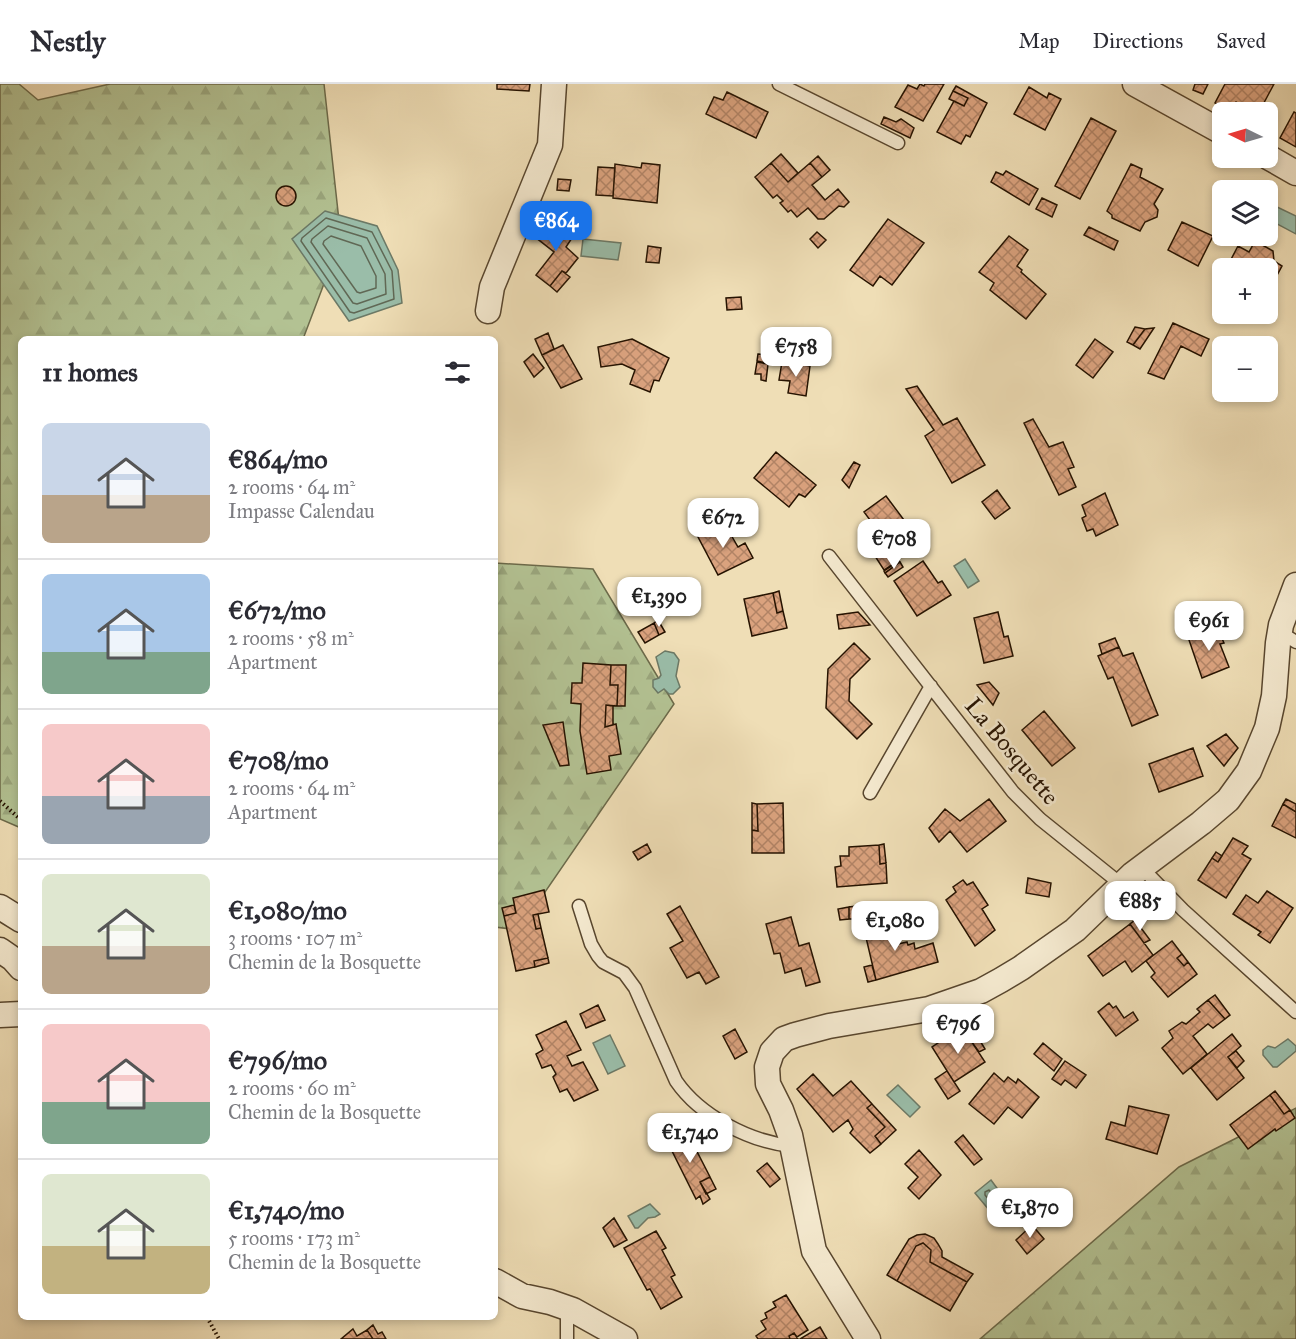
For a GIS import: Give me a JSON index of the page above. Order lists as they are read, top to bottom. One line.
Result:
{"streets":{"lane":["La Bosquette"]},"north":"left","page":{"header":"Nestly","nav":["Map","Directions","Saved"],"map_buttons":["+","−"],"price":["€864","€758","€672","€708","€1,390","€961","€885","€1,080","€796","€1,740","€1,870"],"heading":"11 homes","list":[{"name":"€864/mo","note":"2 rooms · 64 m² · Impasse Calendau"},{"name":"€672/mo","note":"2 rooms · 58 m² · Apartment"},{"name":"€708/mo","note":"2 rooms · 64 m² · Apartment"},{"name":"€1,080/mo","note":"3 rooms · 107 m² · Chemin de la Bosquette"},{"name":"€796/mo","note":"2 rooms · 60 m² · Chemin de la Bosquette"},{"name":"€1,740/mo","note":"5 rooms · 173 m² · Chemin de la Bosquette"}]}}
